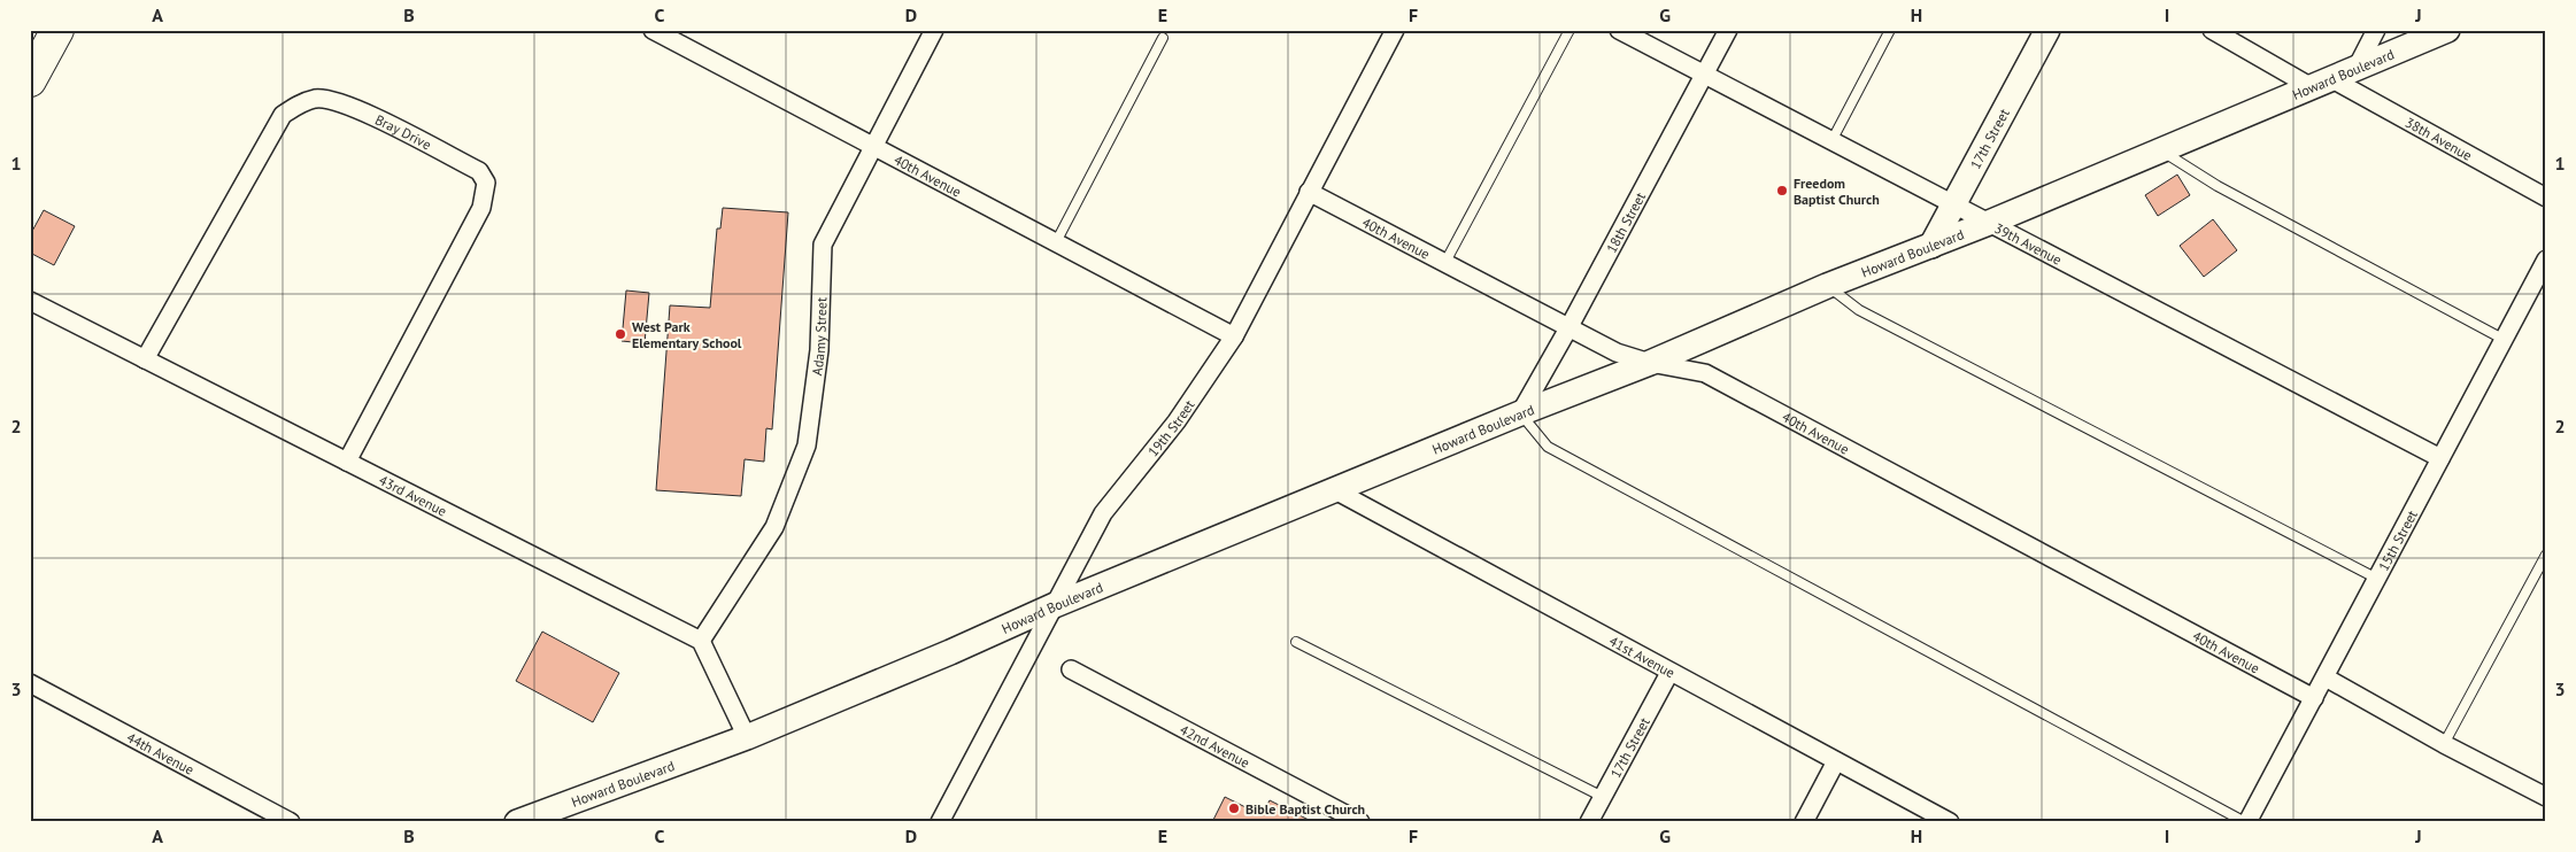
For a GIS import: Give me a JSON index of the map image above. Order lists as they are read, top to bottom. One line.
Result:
{"streets":{"main road":["Howard Boulevard","17th Street"],"street":["Bray Drive","38th Avenue","40th Avenue","18th Street","39th Avenue","Adamy Street","19th Street","43rd Avenue","15th Street","41st Avenue","42nd Avenue","44th Avenue"]},"crossings":[["Howard Boulevard","17th Street"],["Howard Boulevard","38th Avenue"],["Howard Boulevard","40th Avenue"],["Howard Boulevard","18th Street"],["Howard Boulevard","39th Avenue"],["Howard Boulevard","19th Street"],["Howard Boulevard","41st Avenue"],["Bray Drive","43rd Avenue"],["17th Street","39th Avenue"],["17th Street","41st Avenue"],["40th Avenue","18th Street"],["40th Avenue","Adamy Street"],["40th Avenue","19th Street"],["40th Avenue","15th Street"],["18th Street","39th Avenue"],["39th Avenue","15th Street"],["Adamy Street","43rd Avenue"]],"places":["Freedom Baptist Church","West Park Elementary School","Bible Baptist Church"],"grid":{"columns":["A","B","C","D","E","F","G","H","I","J"],"rows":["1","2","3"]}}
